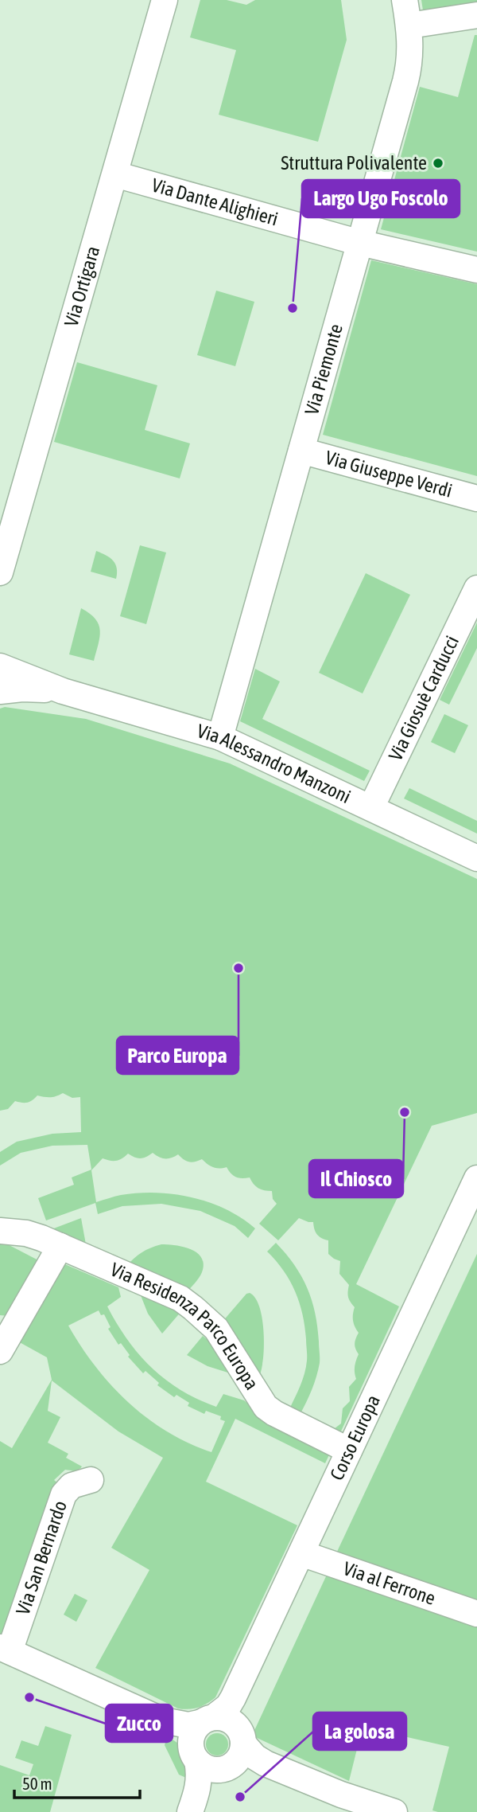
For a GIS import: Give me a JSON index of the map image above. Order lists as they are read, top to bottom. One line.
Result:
{"streets":{"street":["Via Dante Alighieri","Via Ortigara","Via Piemonte","Via Giuseppe Verdi","Via Giosuè Carducci","Via Alessandro Manzoni","Via Residenza Parco Europa","Corso Europa","Via San Bernardo","Via al Ferrone"]},"crossings":[["Via Dante Alighieri","Via Ortigara"],["Via Dante Alighieri","Via Piemonte"],["Via Piemonte","Via Giuseppe Verdi"],["Via Piemonte","Via Alessandro Manzoni"],["Via Giosuè Carducci","Via Alessandro Manzoni"],["Via Residenza Parco Europa","Corso Europa"],["Corso Europa","Via San Bernardo"],["Corso Europa","Via al Ferrone"]],"places":["Struttura Polivalente","Largo Ugo Foscolo","Parco Europa","Il Chiosco","Zucco","La golosa"],"scale_bar":"50 m"}
